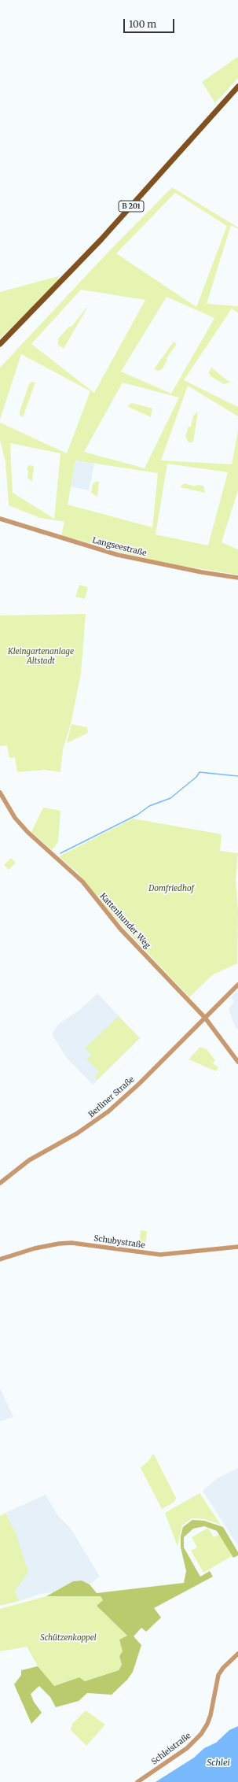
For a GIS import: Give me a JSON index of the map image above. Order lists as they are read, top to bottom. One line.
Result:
{"streets":{"main road":["B 201"],"street":["Langseestraße","Kattenhunder Weg","Berliner Straße","Schubystraße","Schleistraße"]},"crossings":[["Kattenhunder Weg","Berliner Straße"]],"water":["Schlei"],"parks":["Kleingartenanlage Altstadt","Domfriedhof","Schützenkoppel"],"scale_bar":"100 m"}
